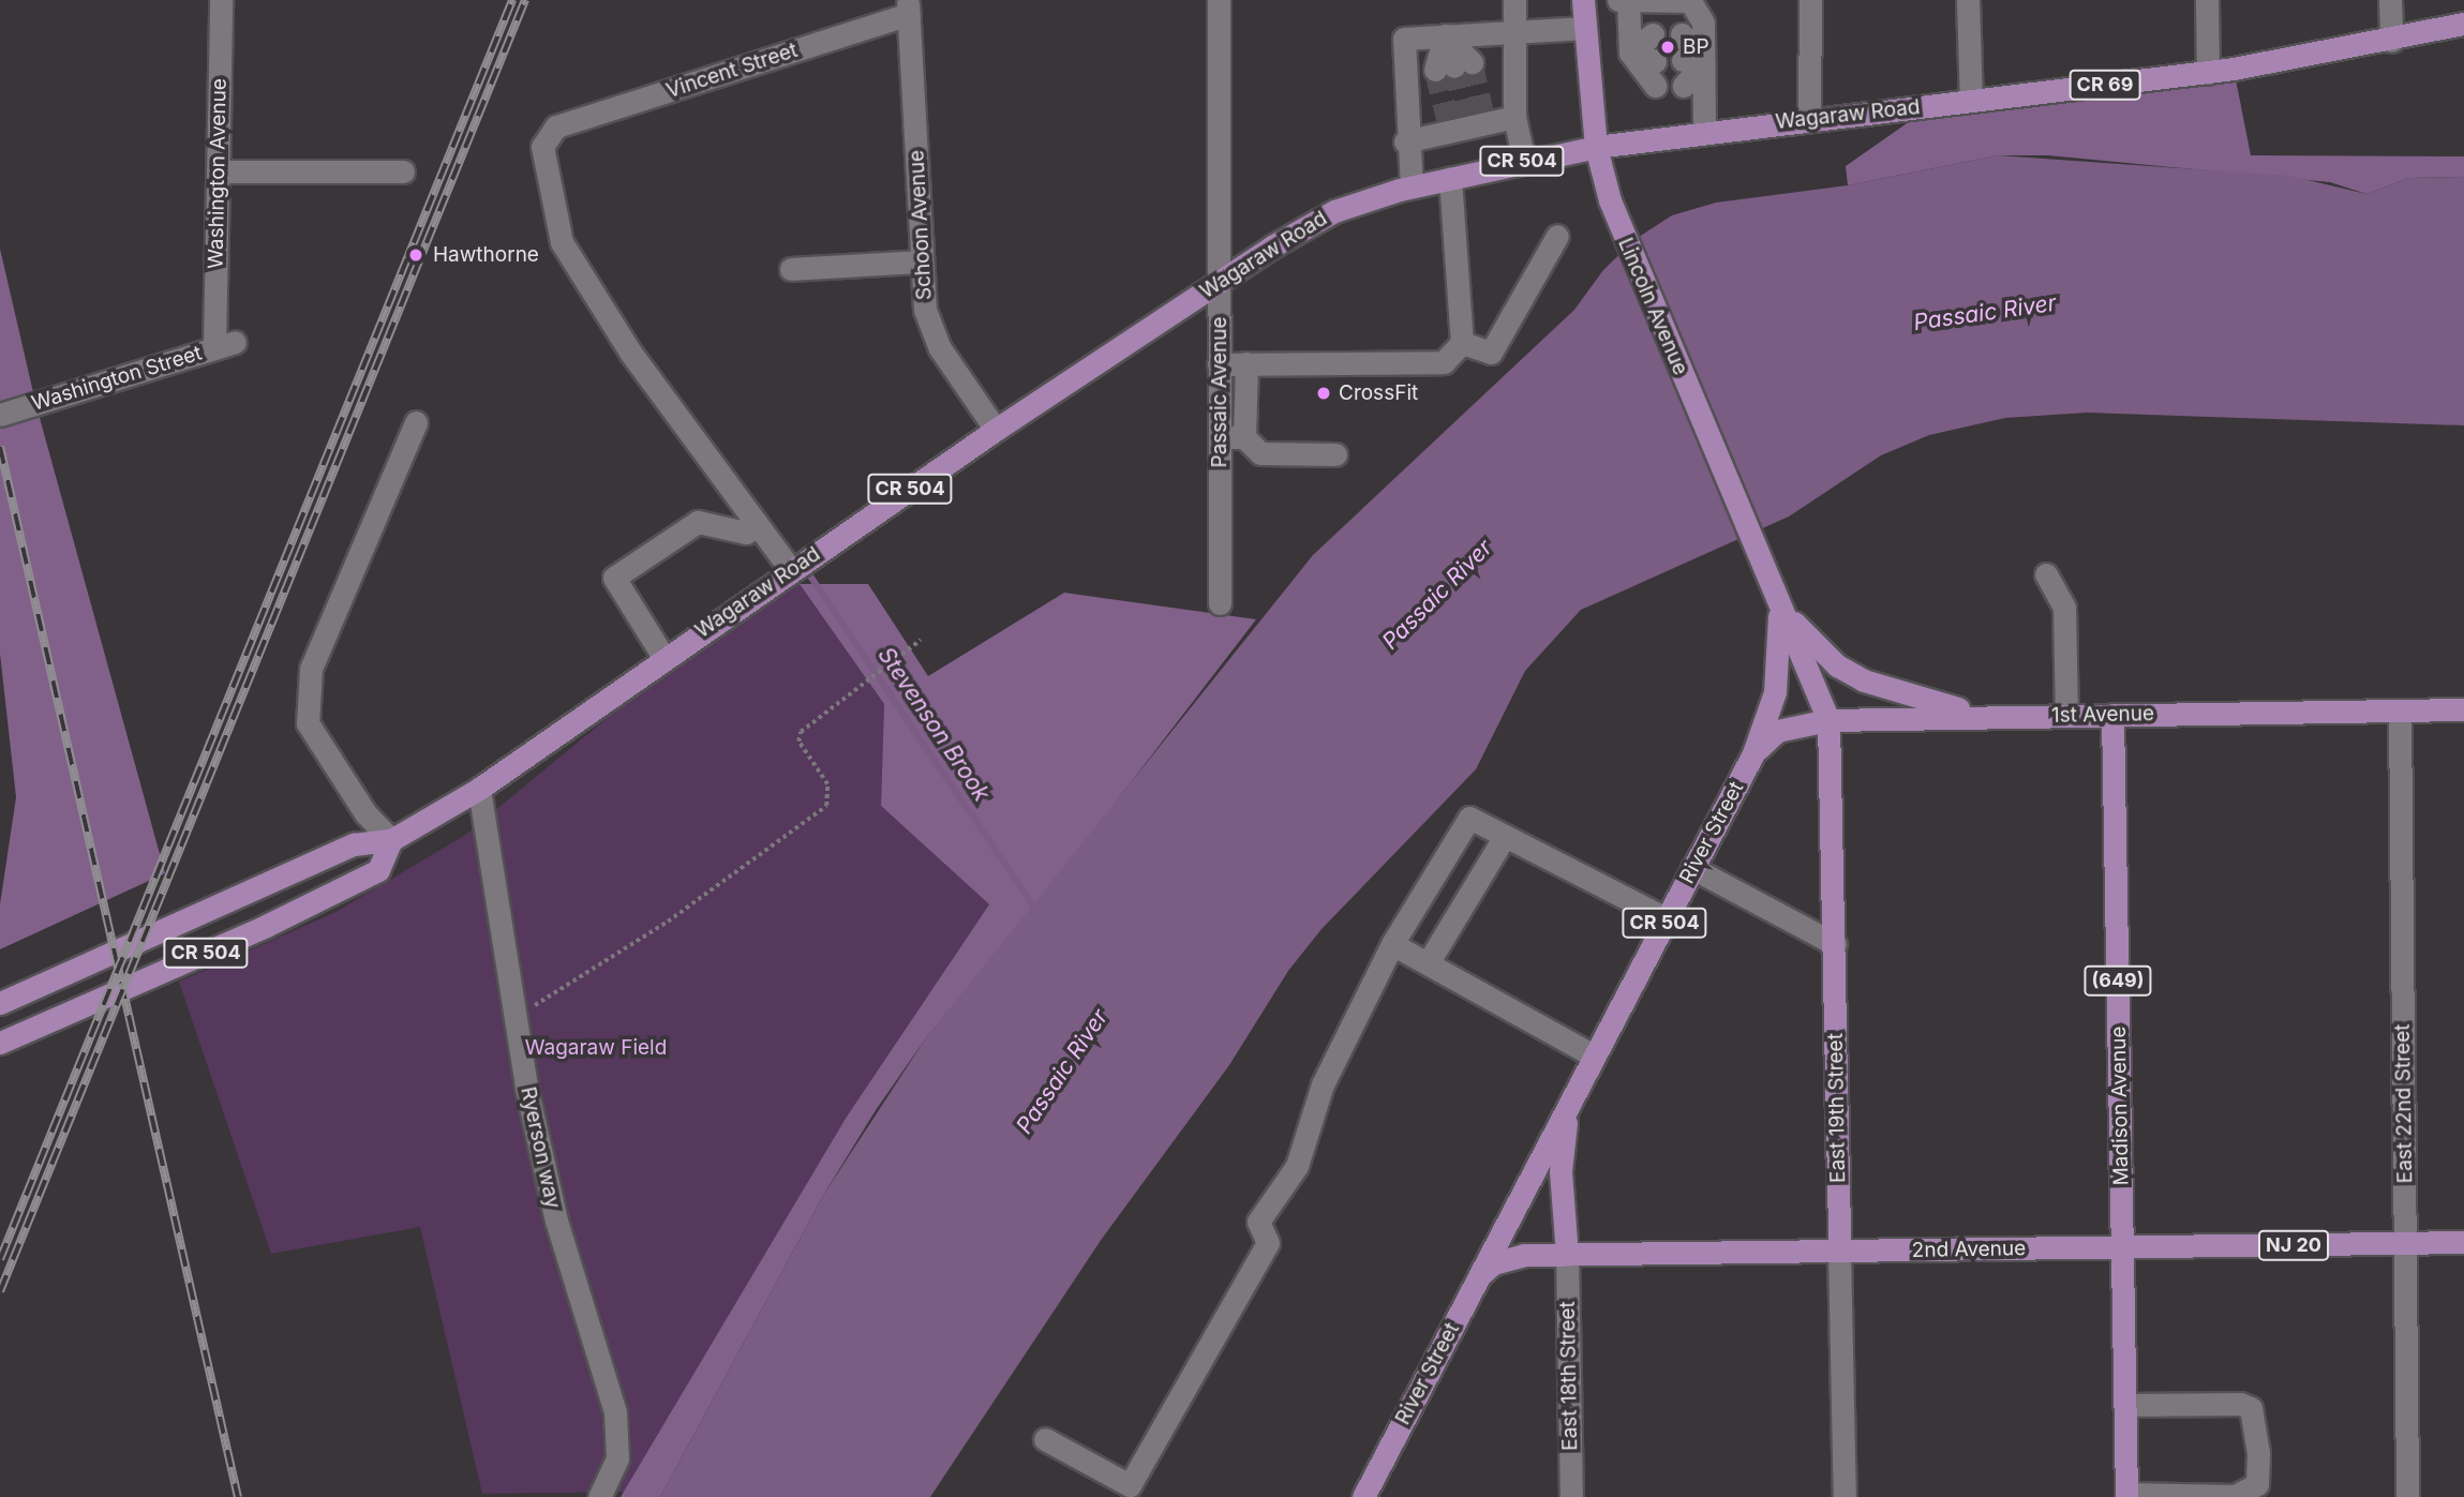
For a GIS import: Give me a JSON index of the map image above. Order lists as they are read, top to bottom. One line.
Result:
{"streets":{"main road":["CR 69","Wagaraw Road","CR 504","Lincoln Avenue","1st Avenue","River Street","(649)","Madison Avenue","East 19th Street","NJ 20","2nd Avenue"],"street":["Vincent Street","Washington Avenue","Schoon Avenue","Washington Street","Passaic Avenue","East 22nd Street","Ryerson way","East 18th Street"]},"crossings":[["Vincent Street","Schoon Avenue"],["Wagaraw Road","CR 504"],["Wagaraw Road","Schoon Avenue"],["Wagaraw Road","Lincoln Avenue"],["Wagaraw Road","Passaic Avenue"],["Wagaraw Road","Ryerson way"],["CR 504","Lincoln Avenue"],["CR 504","1st Avenue"],["CR 504","River Street"],["Washington Avenue","Washington Street"],["Lincoln Avenue","1st Avenue"],["Lincoln Avenue","River Street"],["Lincoln Avenue","East 19th Street"],["1st Avenue","River Street"],["1st Avenue","East 22nd Street"],["1st Avenue","Madison Avenue"],["1st Avenue","East 19th Street"],["River Street","2nd Avenue"],["River Street","East 18th Street"],["East 22nd Street","2nd Avenue"],["Madison Avenue","2nd Avenue"],["East 19th Street","2nd Avenue"],["2nd Avenue","East 18th Street"]],"water":["Passaic River","Stevenson Brook"],"parks":["Wagaraw Field"],"places":["BP","Hawthorne","CrossFit"]}
